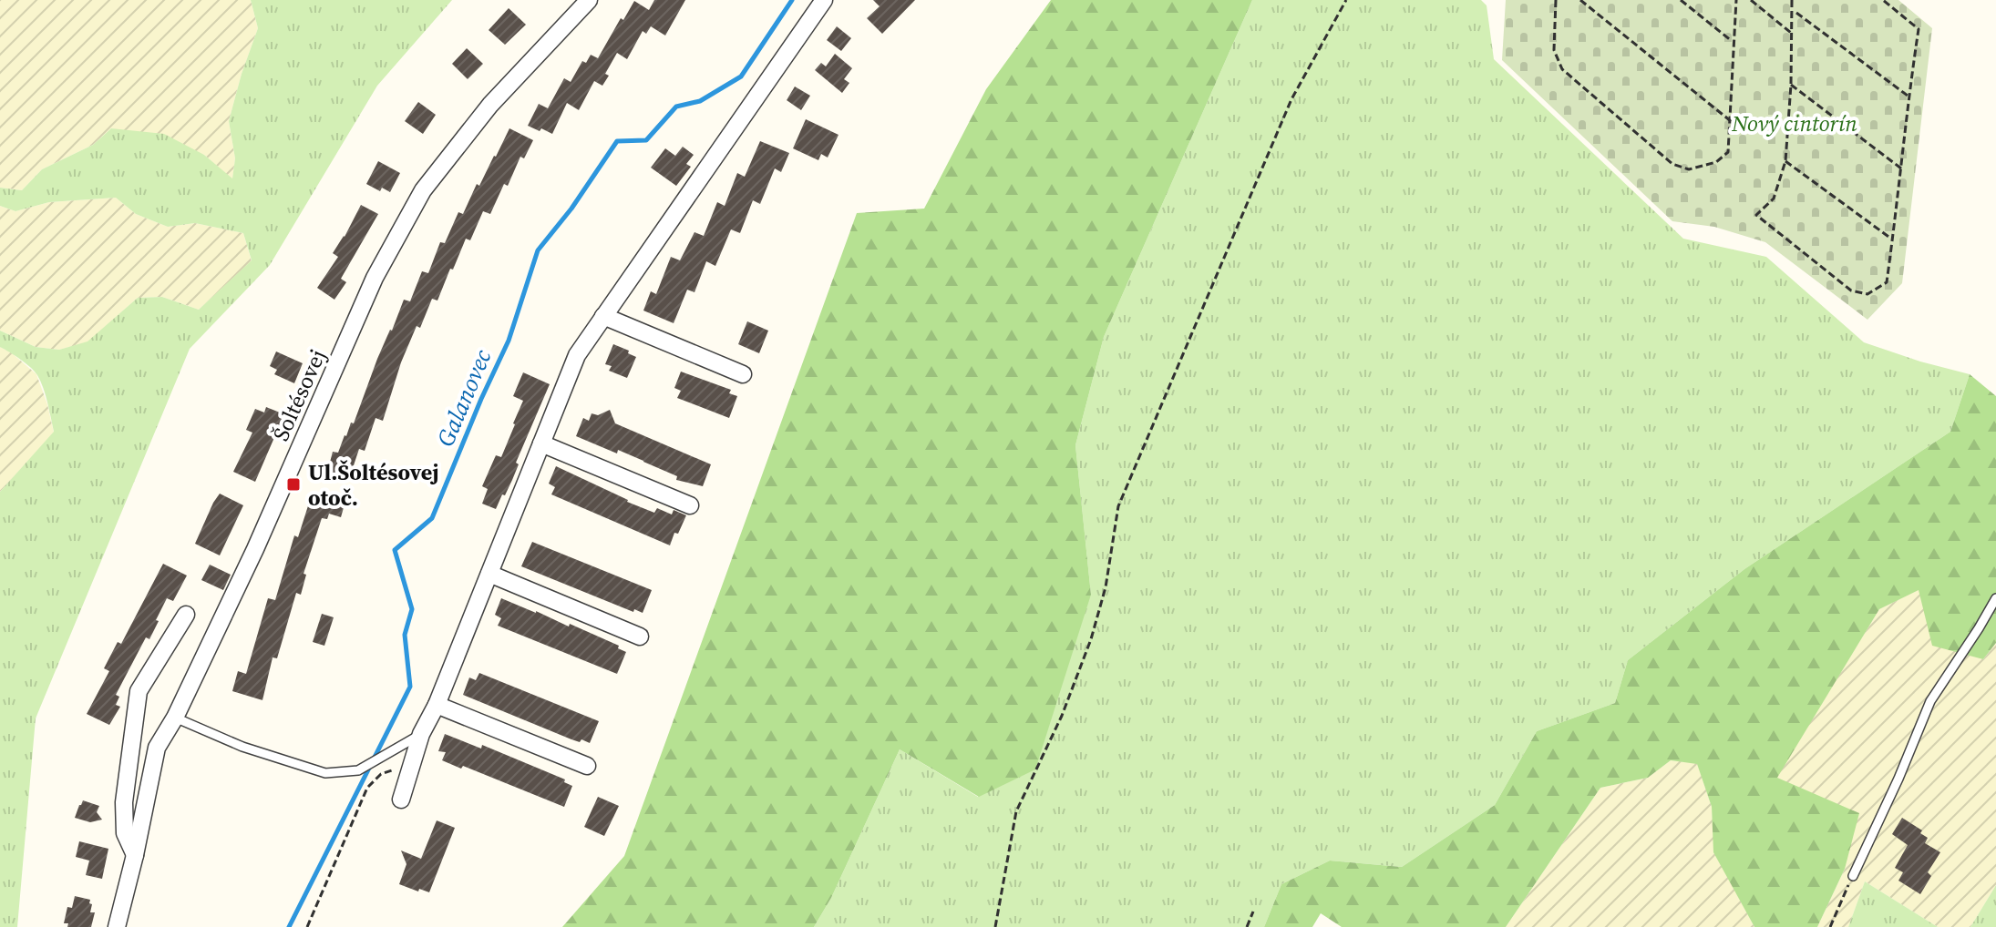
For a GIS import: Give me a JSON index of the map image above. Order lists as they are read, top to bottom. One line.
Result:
{"streets":{"street":["Šoltésovej"]},"water":["Galanovec"],"parks":["Nový cintorín"],"places":{"transit":["Ul.Šoltésovej otoč."]}}
